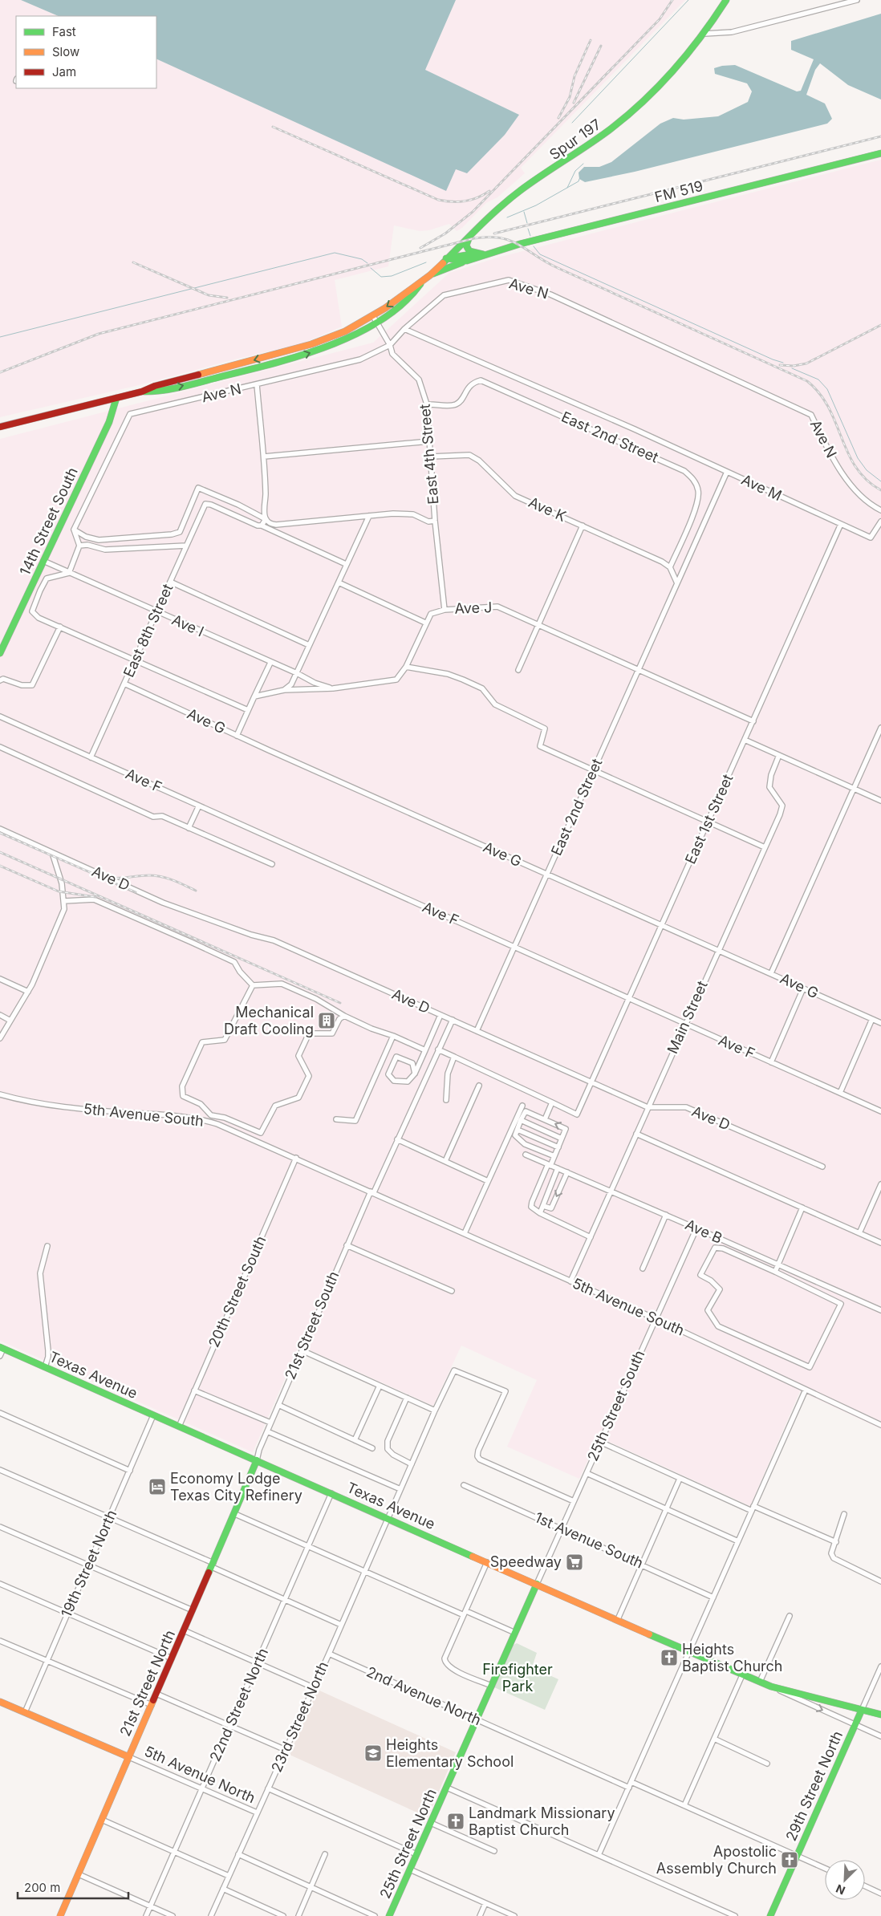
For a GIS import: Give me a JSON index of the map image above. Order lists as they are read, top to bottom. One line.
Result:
{"streets":{"main road":["Spur 197","FM 519","14th Street South","Texas Avenue","21st Street North","5th Avenue North","29th Street North","25th Street North"],"street":["Ave N","East 2nd Street","East 4th Street","Ave M","Ave K","Ave J","Ave I","East 8th Street","Ave G","Ave F","East 1st Street","Ave D","Main Street","5th Avenue South","Ave B","20th Street South","21st Street South","25th Street South","1st Avenue South","19th Street North","2nd Avenue North","22nd Street North","23rd Street North"]},"crossings":[["Spur 197","FM 519"],["Ave N","East 4th Street"],["Ave N","Ave M"],["East 2nd Street","East 4th Street"],["East 2nd Street","Ave M"],["East 2nd Street","Ave K"],["East 2nd Street","Ave J"],["East 2nd Street","Ave G"],["East 2nd Street","Ave F"],["East 2nd Street","Ave D"],["East 4th Street","Ave K"],["East 4th Street","Ave J"],["Ave M","East 1st Street"],["14th Street South","Ave I"],["Ave J","Ave I"],["Ave J","East 1st Street"],["Ave I","East 8th Street"],["East 8th Street","Ave G"],["East 8th Street","Ave F"],["Ave G","East 1st Street"],["Ave G","Main Street"],["Ave F","East 1st Street"],["Ave F","Main Street"],["East 1st Street","Ave D"],["Ave D","Main Street"],["Ave D","21st Street South"],["Main Street","5th Avenue South"],["Main Street","Ave B"],["5th Avenue South","20th Street South"],["5th Avenue South","21st Street South"],["5th Avenue South","25th Street South"],["Ave B","25th Street South"],["20th Street South","Texas Avenue"],["21st Street South","Texas Avenue"],["21st Street South","21st Street North"],["Texas Avenue","25th Street South"],["Texas Avenue","19th Street North"],["Texas Avenue","21st Street North"],["Texas Avenue","22nd Street North"],["Texas Avenue","23rd Street North"],["Texas Avenue","29th Street North"],["Texas Avenue","25th Street North"],["25th Street South","1st Avenue South"],["25th Street South","23rd Street North"],["25th Street South","25th Street North"],["19th Street North","5th Avenue North"],["21st Street North","5th Avenue North"],["2nd Avenue North","23rd Street North"],["2nd Avenue North","25th Street North"],["22nd Street North","5th Avenue North"],["23rd Street North","5th Avenue North"]],"parks":["Firefighter Park"],"places":{"building":["Mechanical Draft Cooling"],"hotel":["Economy Lodge Texas City Refinery"],"supermarket":["Speedway"],"church":["Heights Baptist Church","Landmark Missionary Baptist Church","Apostolic Assembly Church"],"school or university":["Heights Elementary School"]},"legend":["Fast","Slow","Jam"],"scale_bar":"200 m","north":"bottom left"}
